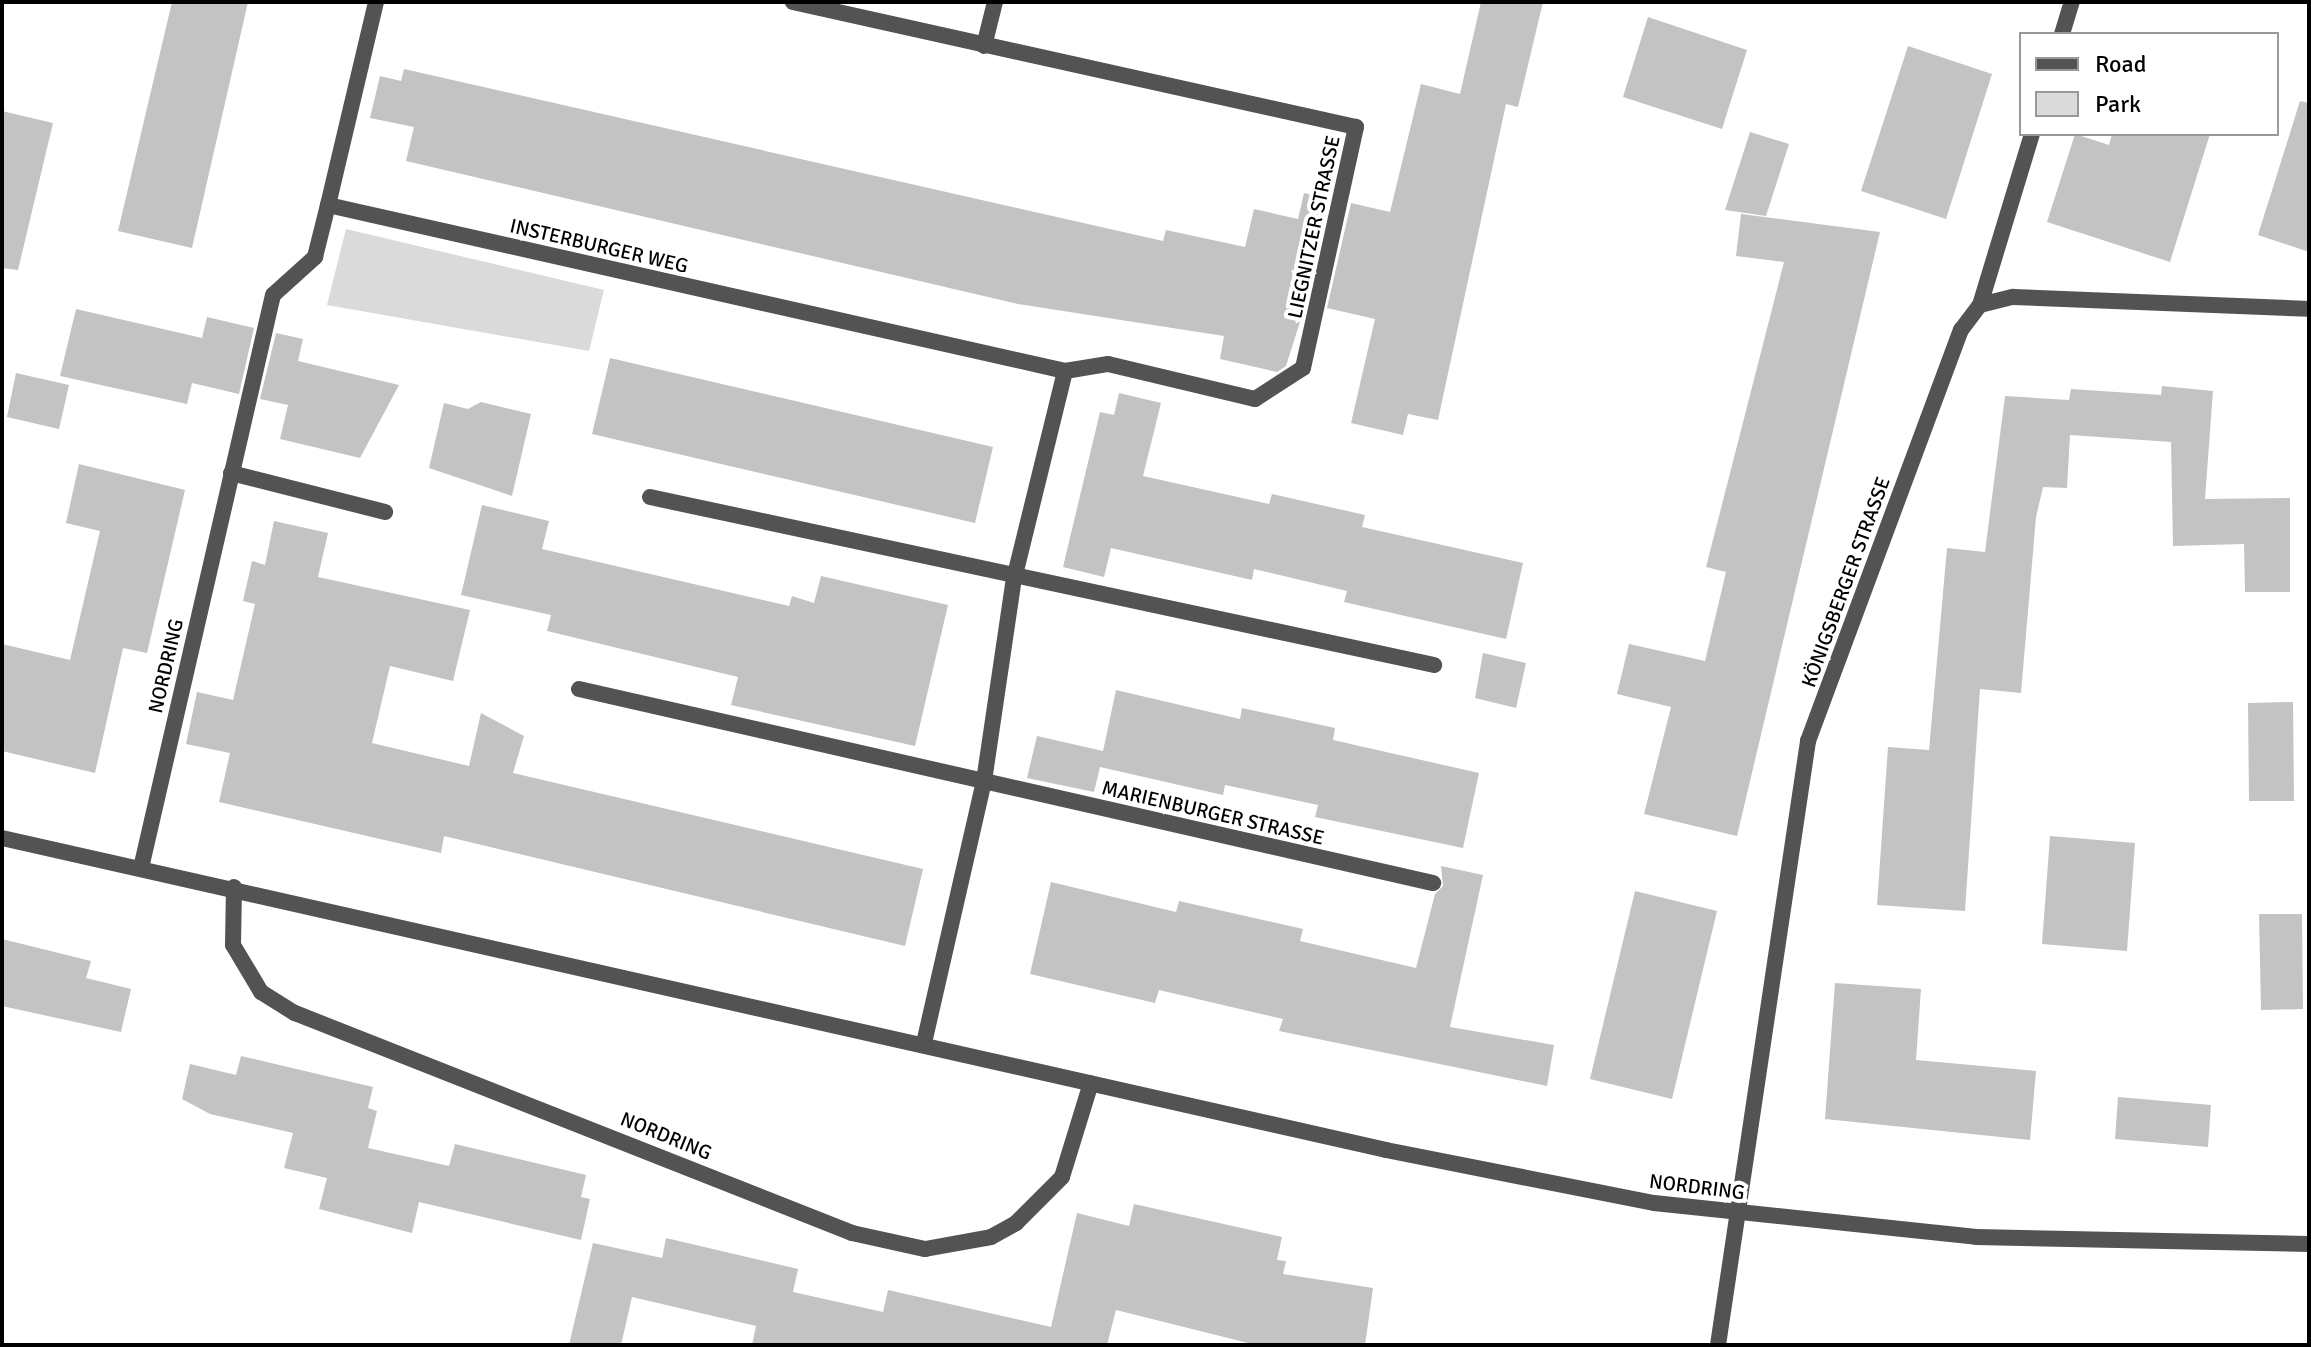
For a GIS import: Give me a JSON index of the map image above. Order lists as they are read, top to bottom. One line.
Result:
{"streets":{"street":["LIEGNITZER STRASSE","INSTERBURGER WEG","KÖNIGSBERGER STRASSE","NORDRING","MARIENBURGER STRASSE"]},"crossings":[["LIEGNITZER STRASSE","INSTERBURGER WEG"],["INSTERBURGER WEG","NORDRING"],["KÖNIGSBERGER STRASSE","NORDRING"]],"legend":["Road","Park"]}
